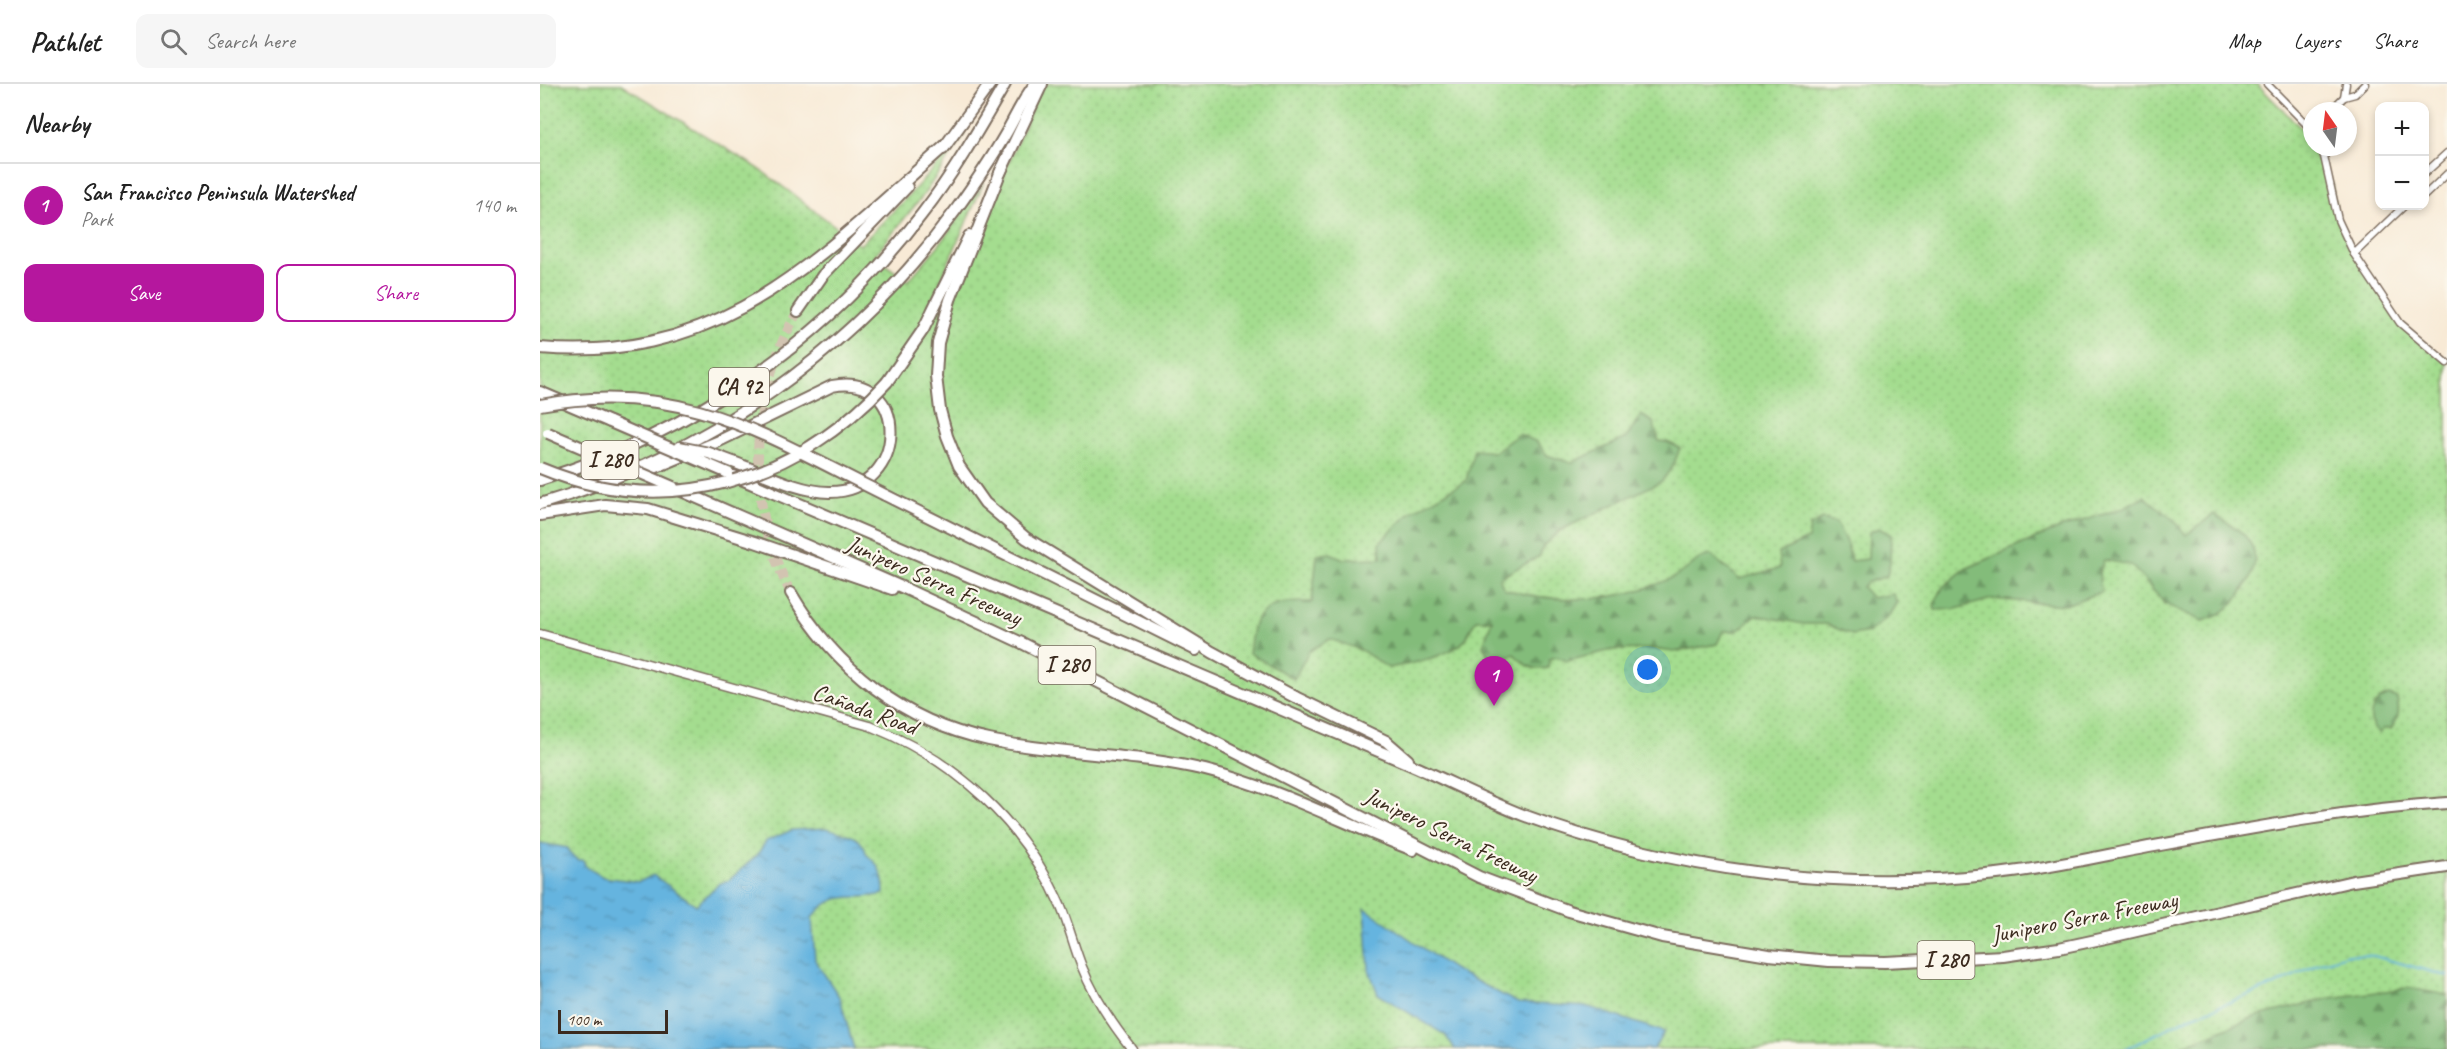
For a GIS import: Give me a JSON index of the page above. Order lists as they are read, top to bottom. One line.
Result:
{"streets":{"highway":["CA 92","I 280","Junipero Serra Freeway"],"main road":["Cañada Road"]},"scale_bar":"100 m","north":"top","page":{"header":"Pathlet","search":"Search here","nav":["Map","Layers","Share"],"heading":"Nearby","map_buttons":["+","−"],"list":[{"mark":"1","name":"San Francisco Peninsula Watershed","note":"Park","value":"140 m"}],"buttons":["Save","Share"],"pins":"1","scale":"100 m"}}
